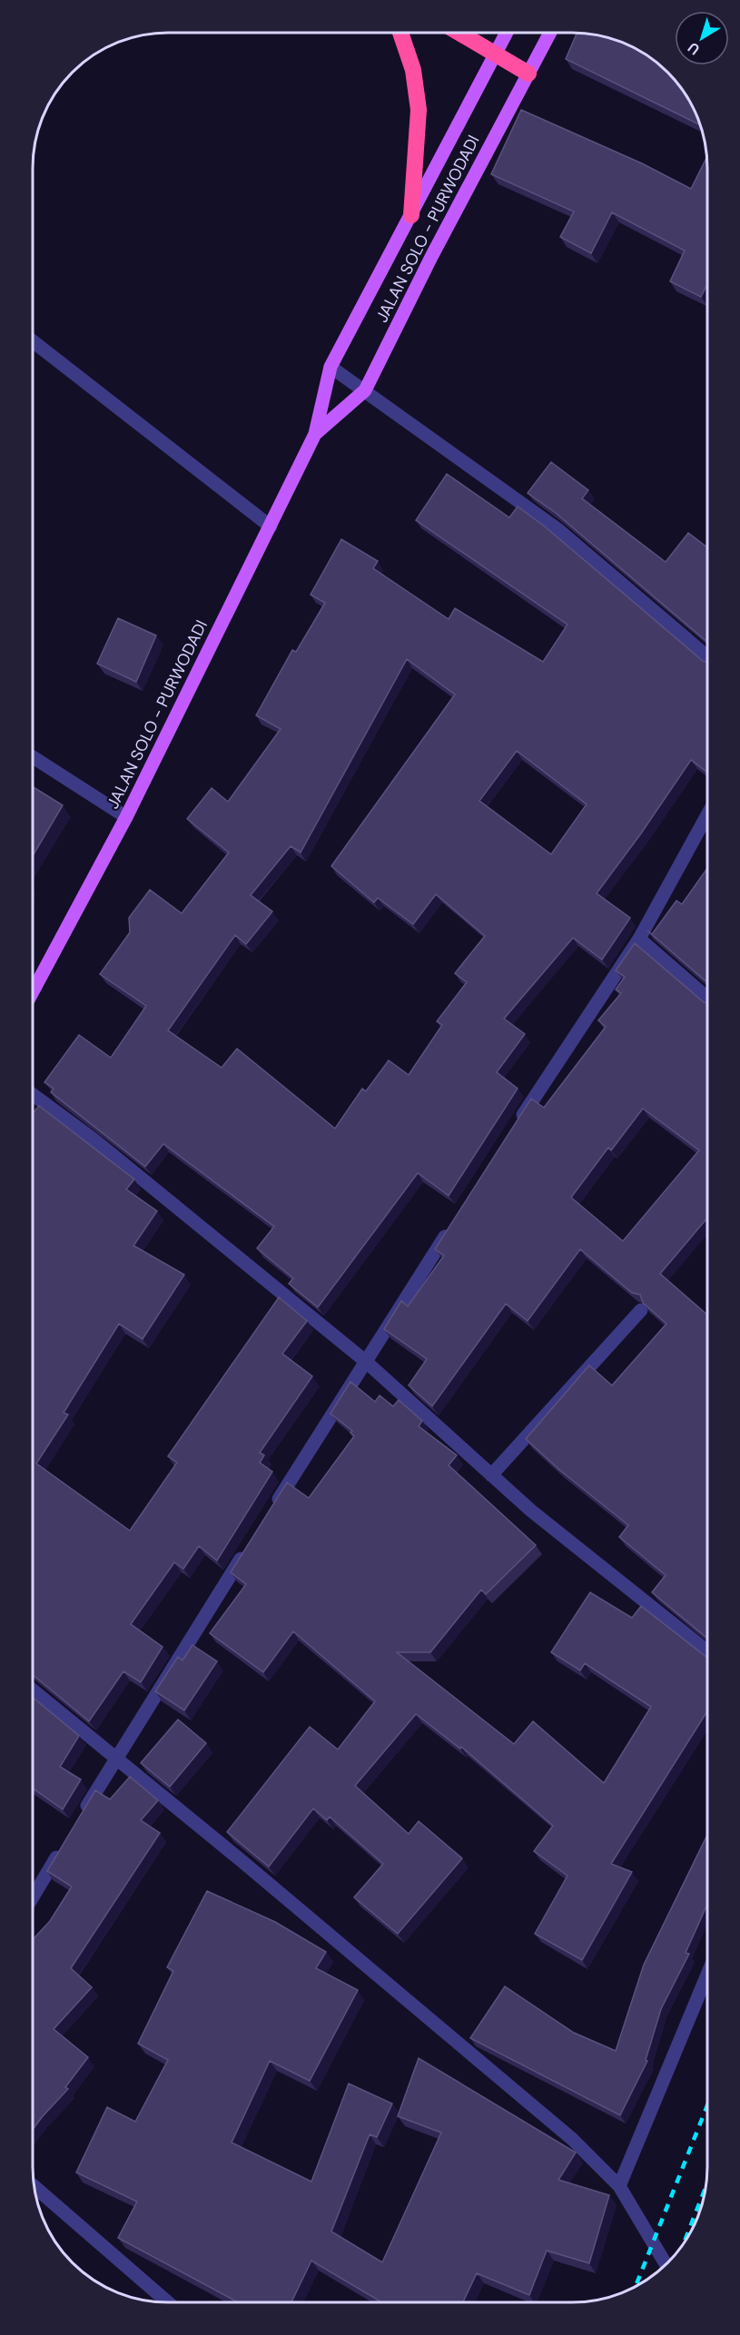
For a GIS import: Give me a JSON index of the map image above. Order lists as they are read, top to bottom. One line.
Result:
{"streets":{"main road":["JALAN SOLO - PURWODADI"]},"north":"bottom left"}
